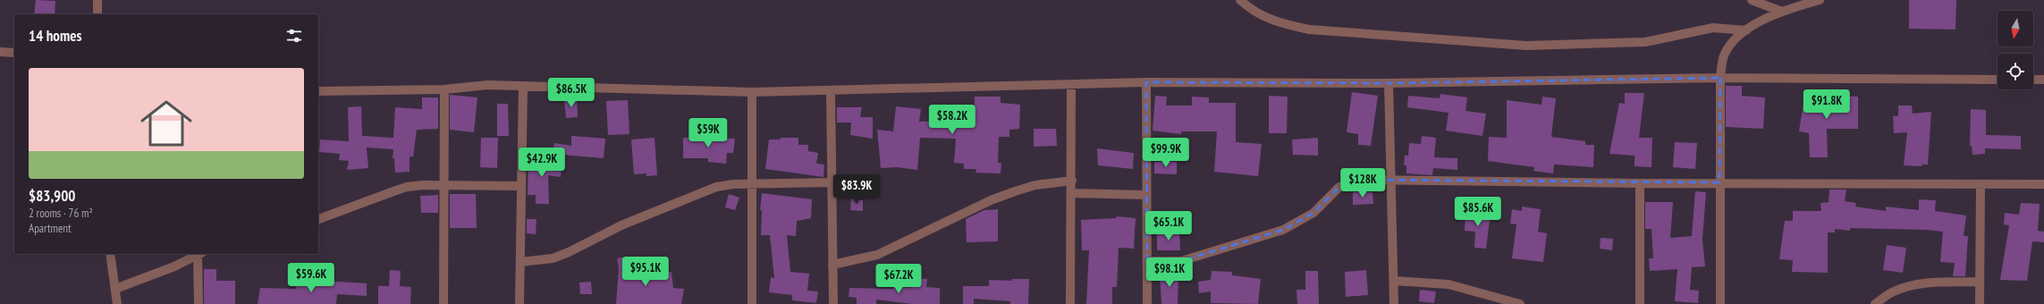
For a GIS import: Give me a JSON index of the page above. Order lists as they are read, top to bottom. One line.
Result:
{"north":"bottom","page":{"heading":"14 homes","list":[{"name":"$83,900","note":"2 rooms · 76 m² · Apartment"}],"price":["$86.5K","$91.8K","$58.2K","$59K","$99.9K","$42.9K","$128K","$83.9K","$85.6K","$65.1K","$95.1K","$98.1K","$59.6K","$67.2K"]}}
